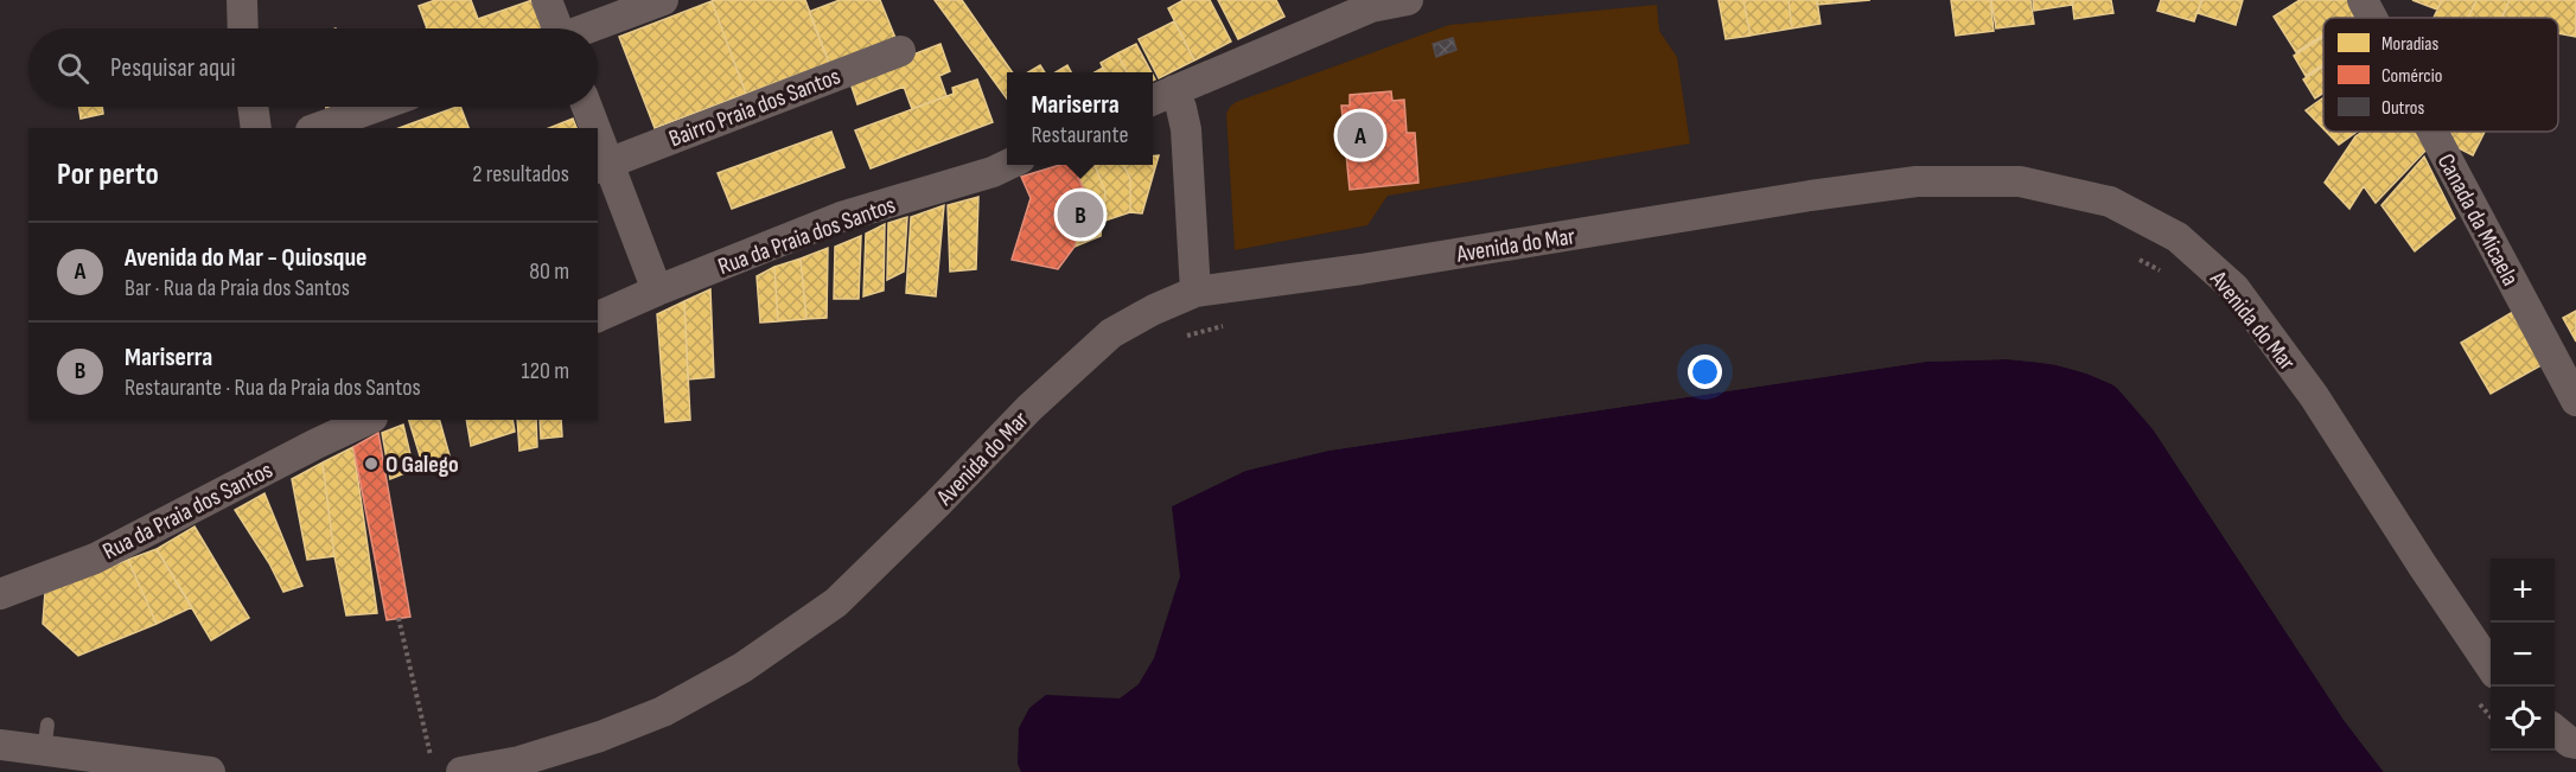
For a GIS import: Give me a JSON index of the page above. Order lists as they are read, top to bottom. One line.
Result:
{"streets":{"street":["Bairro Praia dos Santos","Canada da Micaela","Rua da Praia dos Santos","Avenida do Mar"]},"places":["O Galego"],"legend":["Moradias","Comércio","Outros"],"page":{"search":"Pesquisar aqui","popup":["Mariserra","Restaurante"],"pins":["A","B"],"heading":["Por perto","2 resultados"],"list":[{"mark":"A","name":"Avenida do Mar - Quiosque","note":"Bar · Rua da Praia dos Santos","value":"80 m"},{"mark":"B","name":"Mariserra","note":"Restaurante · Rua da Praia dos Santos","value":"120 m"}],"map_buttons":["+","−"]}}
